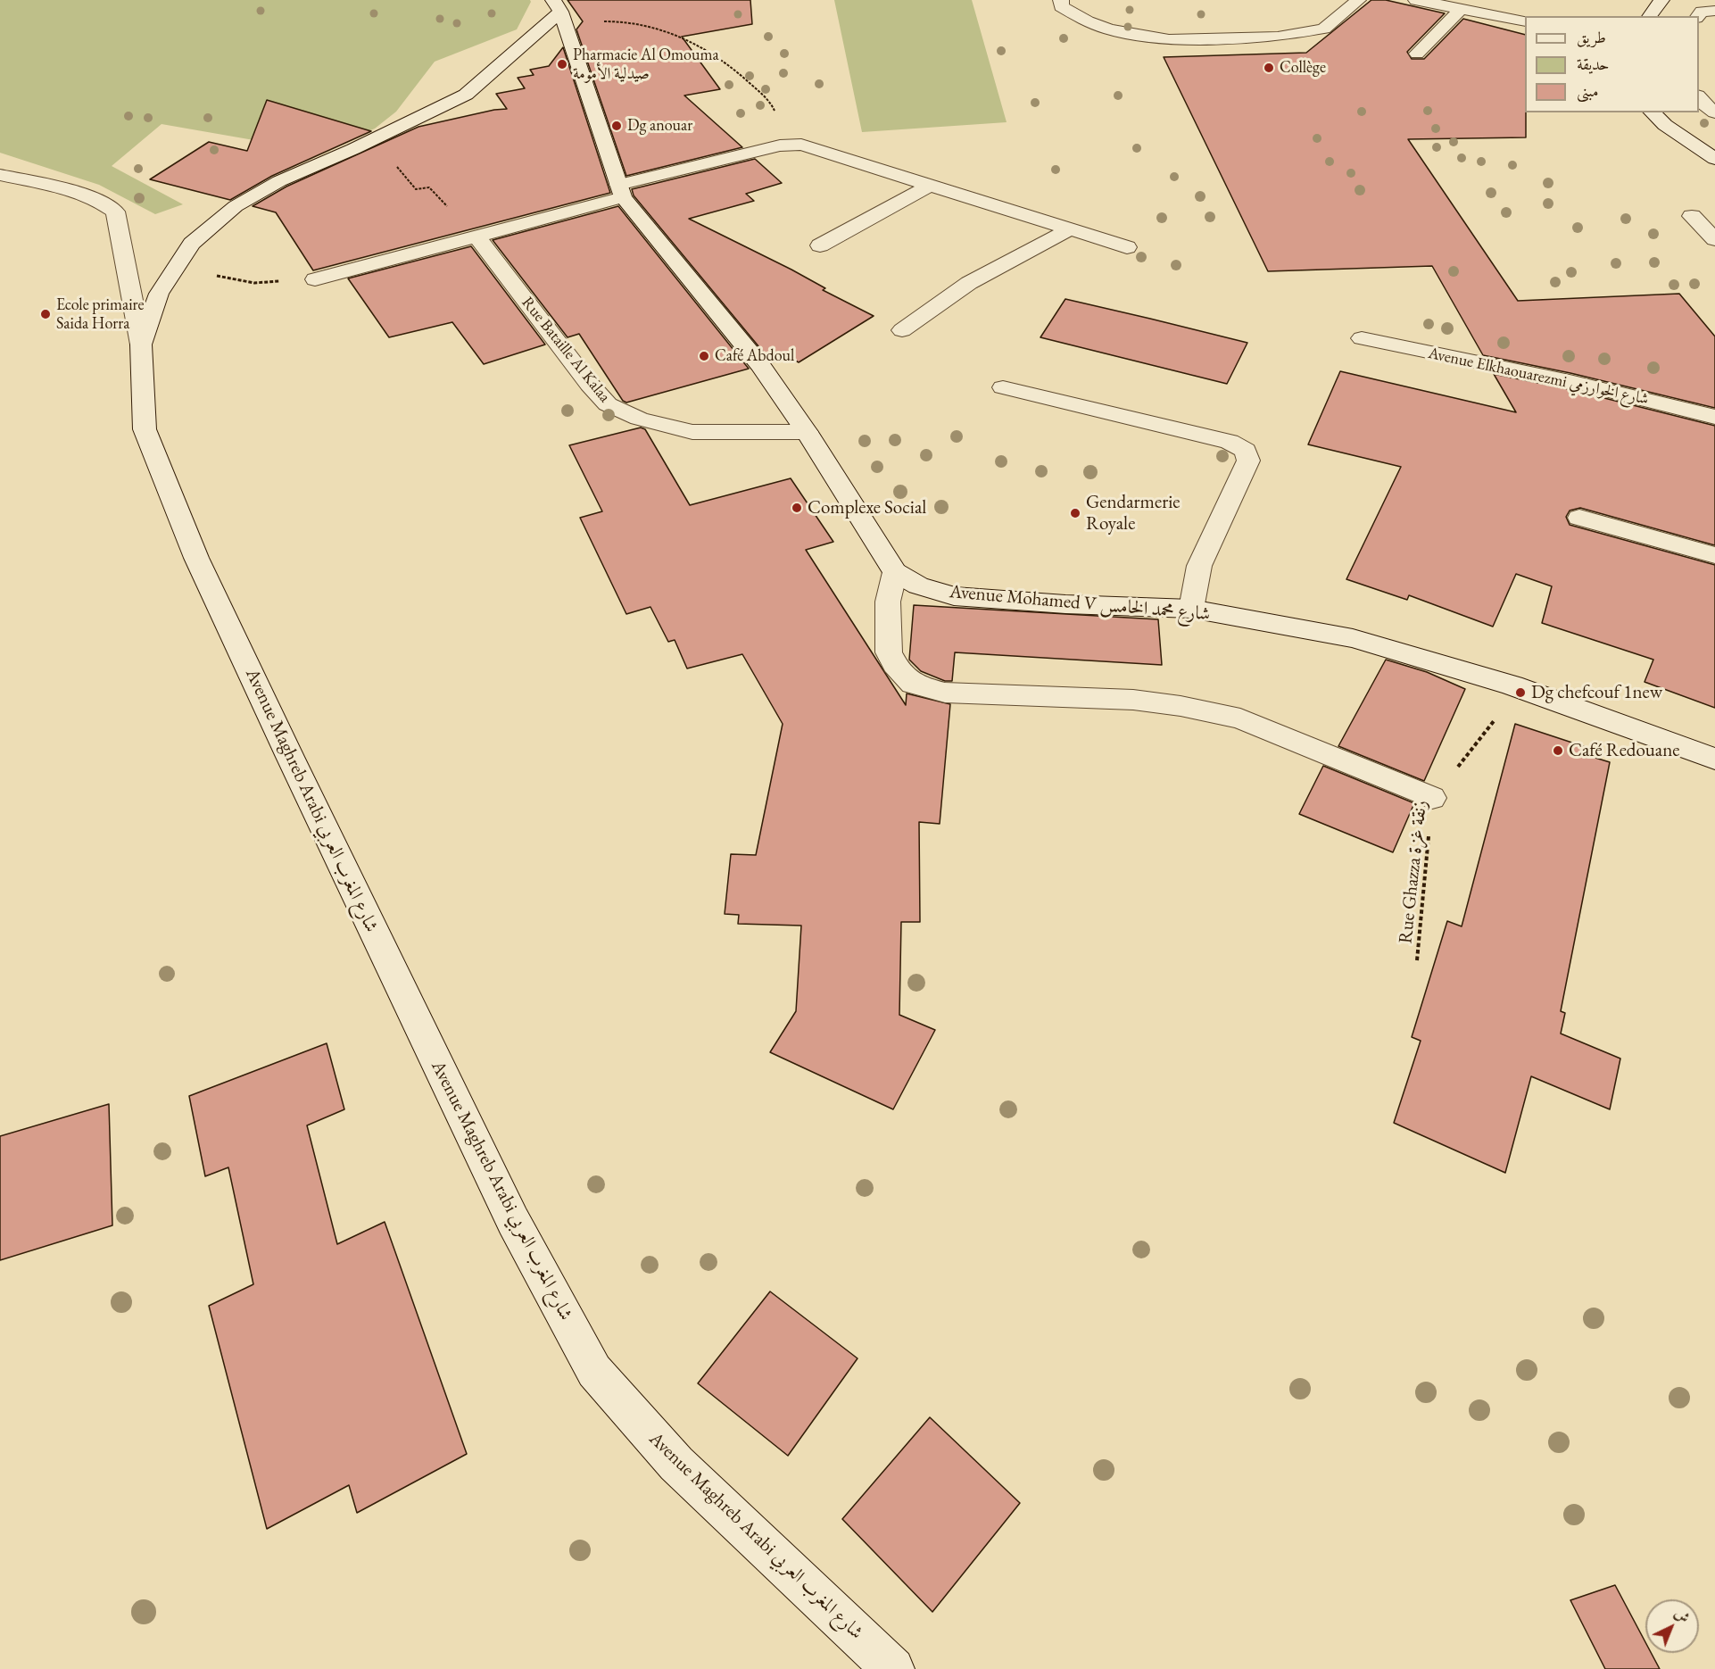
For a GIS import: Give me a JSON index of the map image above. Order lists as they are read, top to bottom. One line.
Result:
{"streets":{"street":["Rue Bataille Al Kalaa","Avenue Elkhaouarezmi شارع الخوارزمي","Avenue Mohamed V شارع محمد الخامس","Avenue Maghreb Arabi شارع المغرب العربي"],"path":["Rue Ghazza زنقة غزة"]},"crossings":[["Rue Bataille Al Kalaa","Avenue Mohamed V شارع محمد الخامس"],["Avenue Mohamed V شارع محمد الخامس","Avenue Maghreb Arabi شارع المغرب العربي"],["Avenue Mohamed V شارع محمد الخامس","Rue Ghazza زنقة غزة"]],"places":["Pharmacie Al Omouma صيدلية الأمومة","Collège","Dg anouar","Ecole primaire Saida Horra","Café Abdoul","Complexe Social","Gendarmerie Royale","Dg chefcouf 1new","Café Redouane"],"legend":["طريق","حديقة","مبنى"],"north":"top right"}
